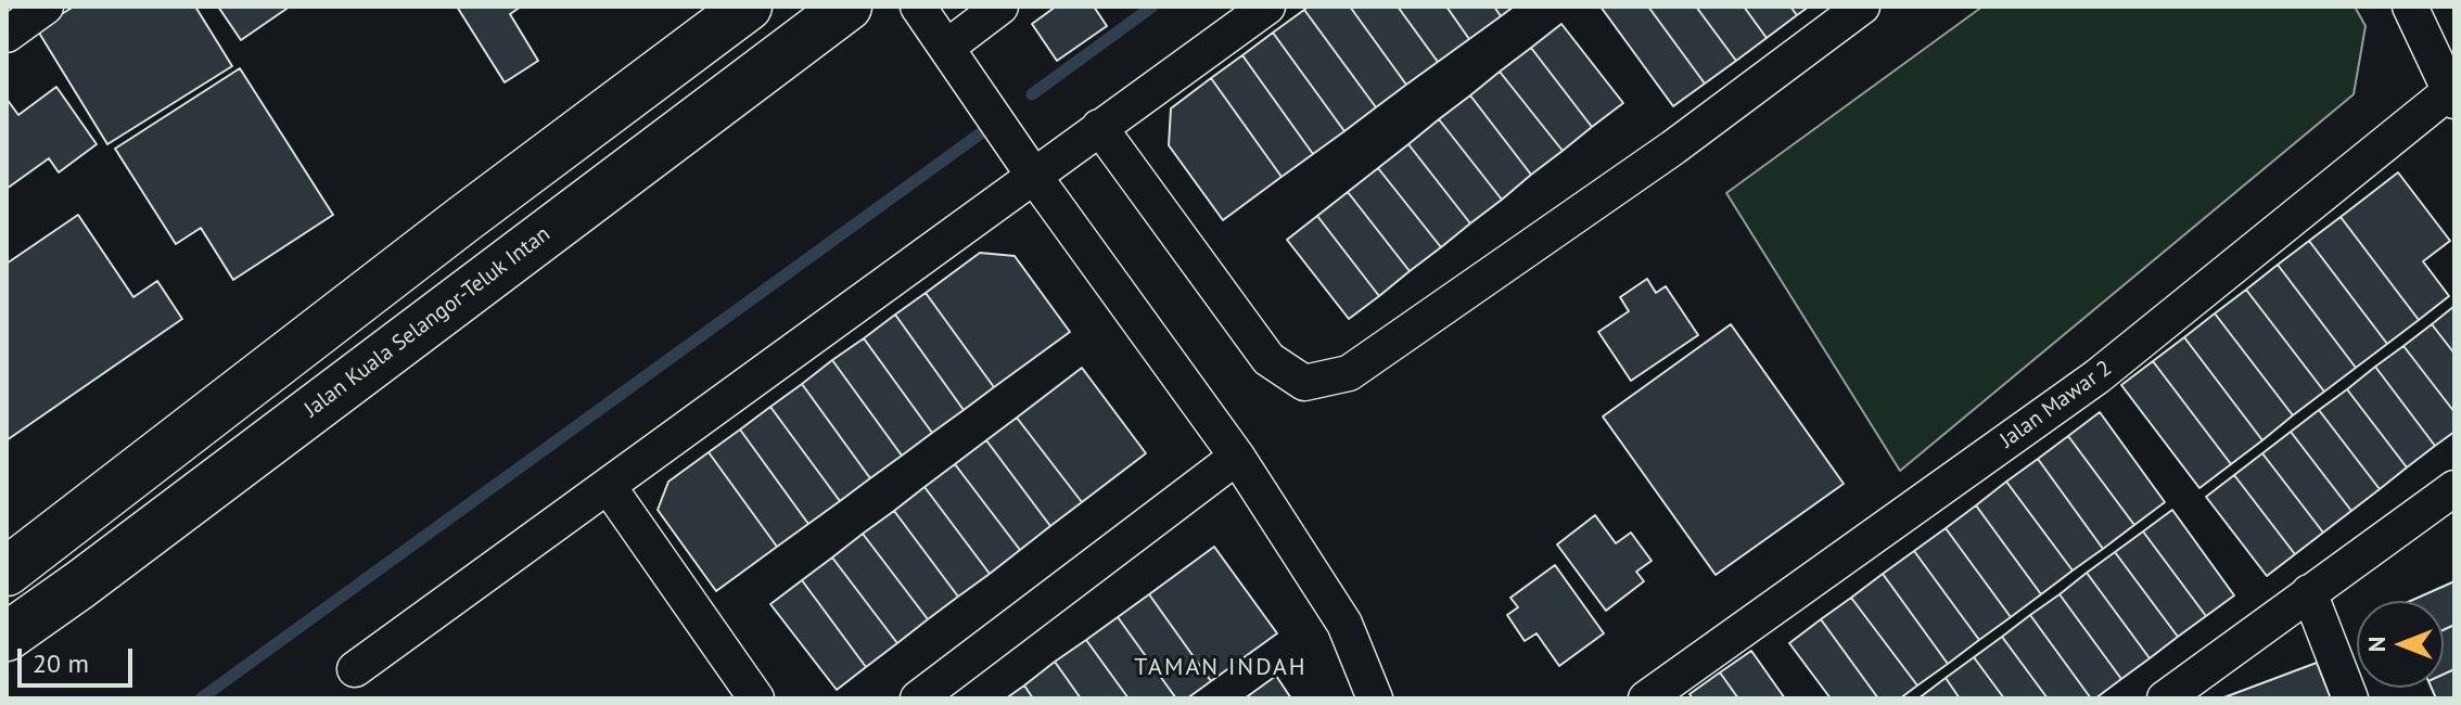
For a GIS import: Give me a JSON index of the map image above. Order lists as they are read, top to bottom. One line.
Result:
{"streets":{"highway":["Jalan Kuala Selangor-Teluk Intan"],"street":["Jalan Mawar 2"]},"districts":["TAMAN INDAH"],"scale_bar":"20 m","north":"left"}
